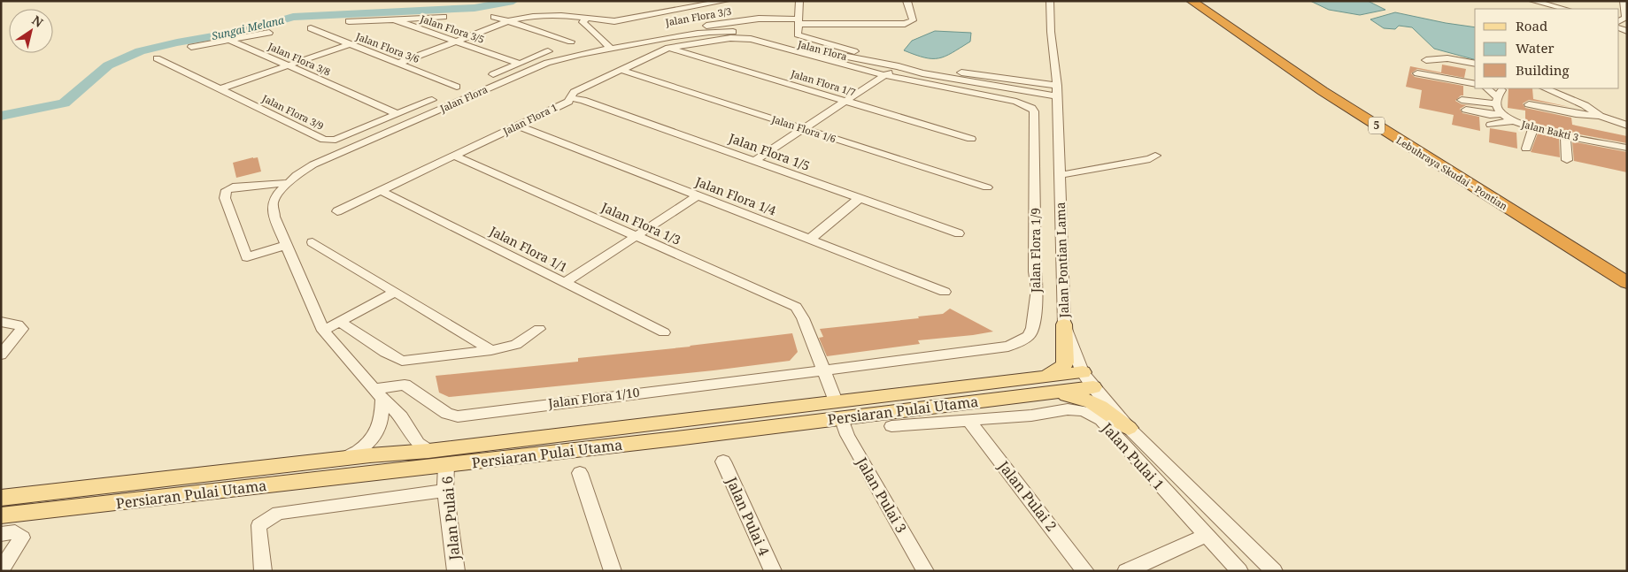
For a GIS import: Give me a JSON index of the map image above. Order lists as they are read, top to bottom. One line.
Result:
{"streets":{"highway":["5","Lebuhraya Skudai - Pontian"],"main road":["Persiaran Pulai Utama"],"street":["Jalan Flora 3/3","Jalan Flora 3/5","Jalan Flora 3/6","Jalan Flora","Jalan Flora 3/8","Jalan Flora 1/7","Jalan Flora 3/9","Jalan Flora 1","Jalan Flora 1/6","Jalan Bakti 3","Jalan Flora 1/5","Jalan Flora 1/4","Jalan Flora 1/3","Jalan Flora 1/1","Jalan Flora 1/9","Jalan Pontian Lama","Jalan Flora 1/10","Jalan Pulai 1","Jalan Pulai 3","Jalan Pulai 2","Jalan Pulai 4","Jalan Pulai 6"]},"crossings":[["Jalan Flora","Jalan Flora 1"],["Jalan Flora","Jalan Flora 1/9"],["Jalan Flora","Jalan Pontian Lama"],["Jalan Flora","Jalan Flora 1/10"],["Jalan Flora","Persiaran Pulai Utama"],["Jalan Flora 3/8","Jalan Flora 3/9"],["Jalan Flora 1/7","Jalan Flora 1"],["Jalan Flora 1","Jalan Flora 1/6"],["Jalan Flora 1","Jalan Flora 1/5"],["Jalan Flora 1","Jalan Flora 1/4"],["Jalan Flora 1","Jalan Flora 1/3"],["Jalan Flora 1","Jalan Flora 1/1"],["Jalan Flora 1","Jalan Flora 1/9"],["Jalan Flora 1/3","Jalan Flora 1/9"],["Jalan Flora 1/3","Jalan Flora 1/10"],["Jalan Flora 1/3","Jalan Pulai 3"],["Jalan Flora 1/9","Jalan Flora 1/10"],["Jalan Flora 1/9","Jalan Pulai 3"],["Jalan Pontian Lama","Persiaran Pulai Utama"],["Jalan Flora 1/10","Jalan Pulai 3"],["Persiaran Pulai Utama","Jalan Pulai 3"],["Persiaran Pulai Utama","Jalan Pulai 6"],["Jalan Pulai 1","Jalan Pulai 2"]],"water":["Sungai Melana"],"legend":["Road","Water","Building"],"north":"top right"}
